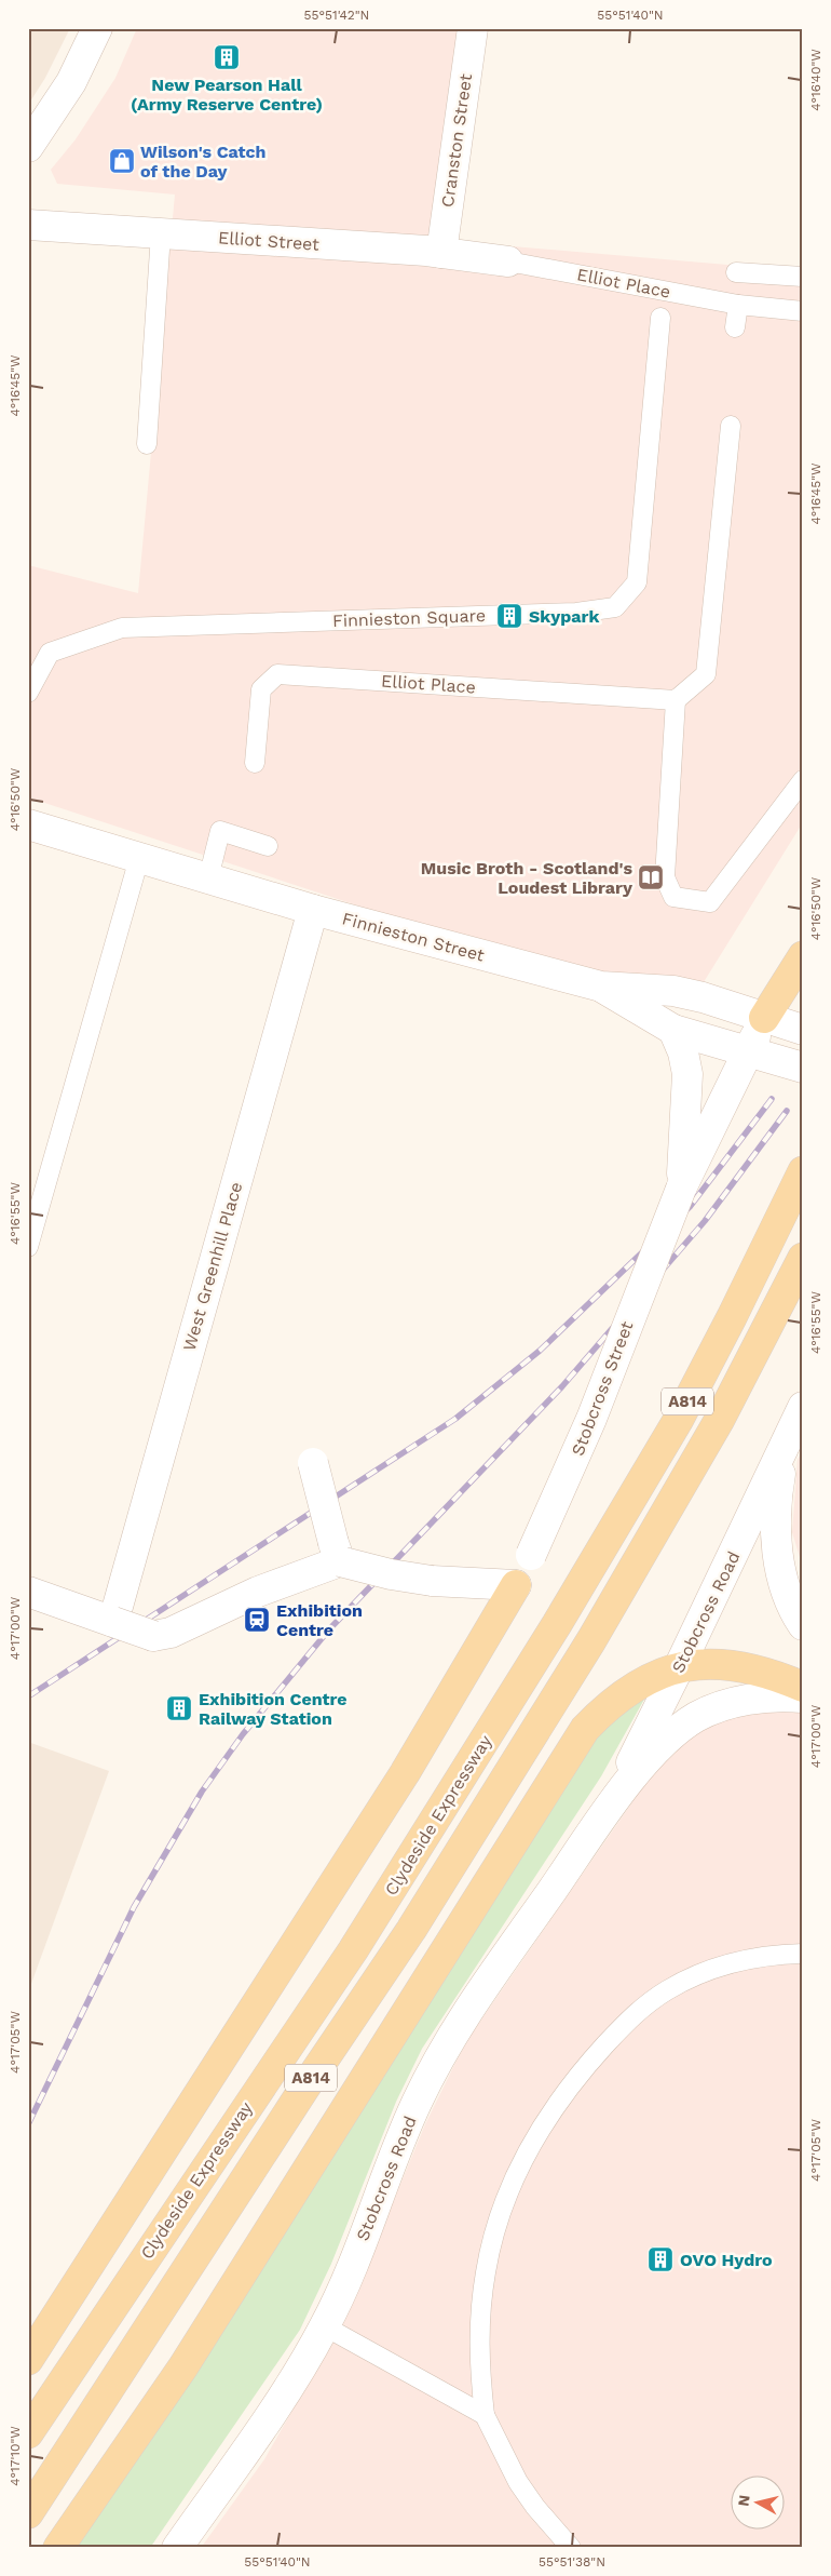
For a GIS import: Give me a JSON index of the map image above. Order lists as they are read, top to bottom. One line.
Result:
{"streets":{"main road":["A814","Clydeside Expressway"],"street":["Cranston Street","Elliot Street","Finnieston Street","West Greenhill Place","Stobcross Street","Stobcross Road"],"lane":["Elliot Place","Finnieston Square"]},"crossings":[["Cranston Street","Elliot Street"],["Elliot Street","Elliot Place"],["Finnieston Street","West Greenhill Place"],["Finnieston Street","Stobcross Street"]],"places":{"building":["New Pearson Hall (Army Reserve Centre)","Skypark","Exhibition Centre Railway Station","OVO Hydro"],"shop":["Wilson's Catch of the Day"],"library":["Music Broth - Scotland's Loudest Library"],"station":["Exhibition Centre"]},"north":"left","coordinates":["55°51'42\"N","55°51'40\"N","4°16'40\"W","4°16'45\"W","4°16'50\"W","4°16'55\"W","4°17'00\"W","4°17'05\"W","4°17'10\"W","55°51'38\"N"]}
